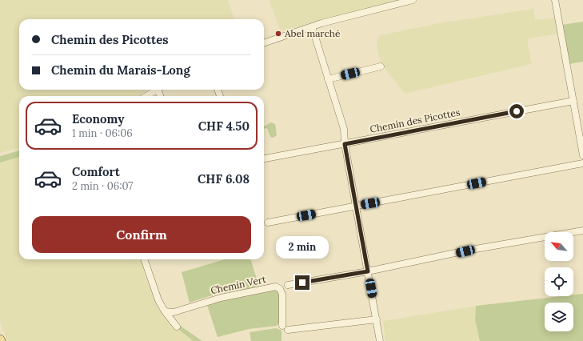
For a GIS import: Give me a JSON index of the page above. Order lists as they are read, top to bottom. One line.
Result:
{"streets":{"street":["Chemin des Picottes","Chemin Vert"]},"places":["Abel marché"],"north":"top left","page":{"banner":["Chemin des Picottes","Chemin du Marais-Long"],"list":[{"name":"Economy","note":"1 min · 06:06","value":"CHF 4.50"},{"name":"Comfort","note":"2 min · 06:07","value":"CHF 6.08"}],"buttons":"Confirm","bubble":"2 min"}}
